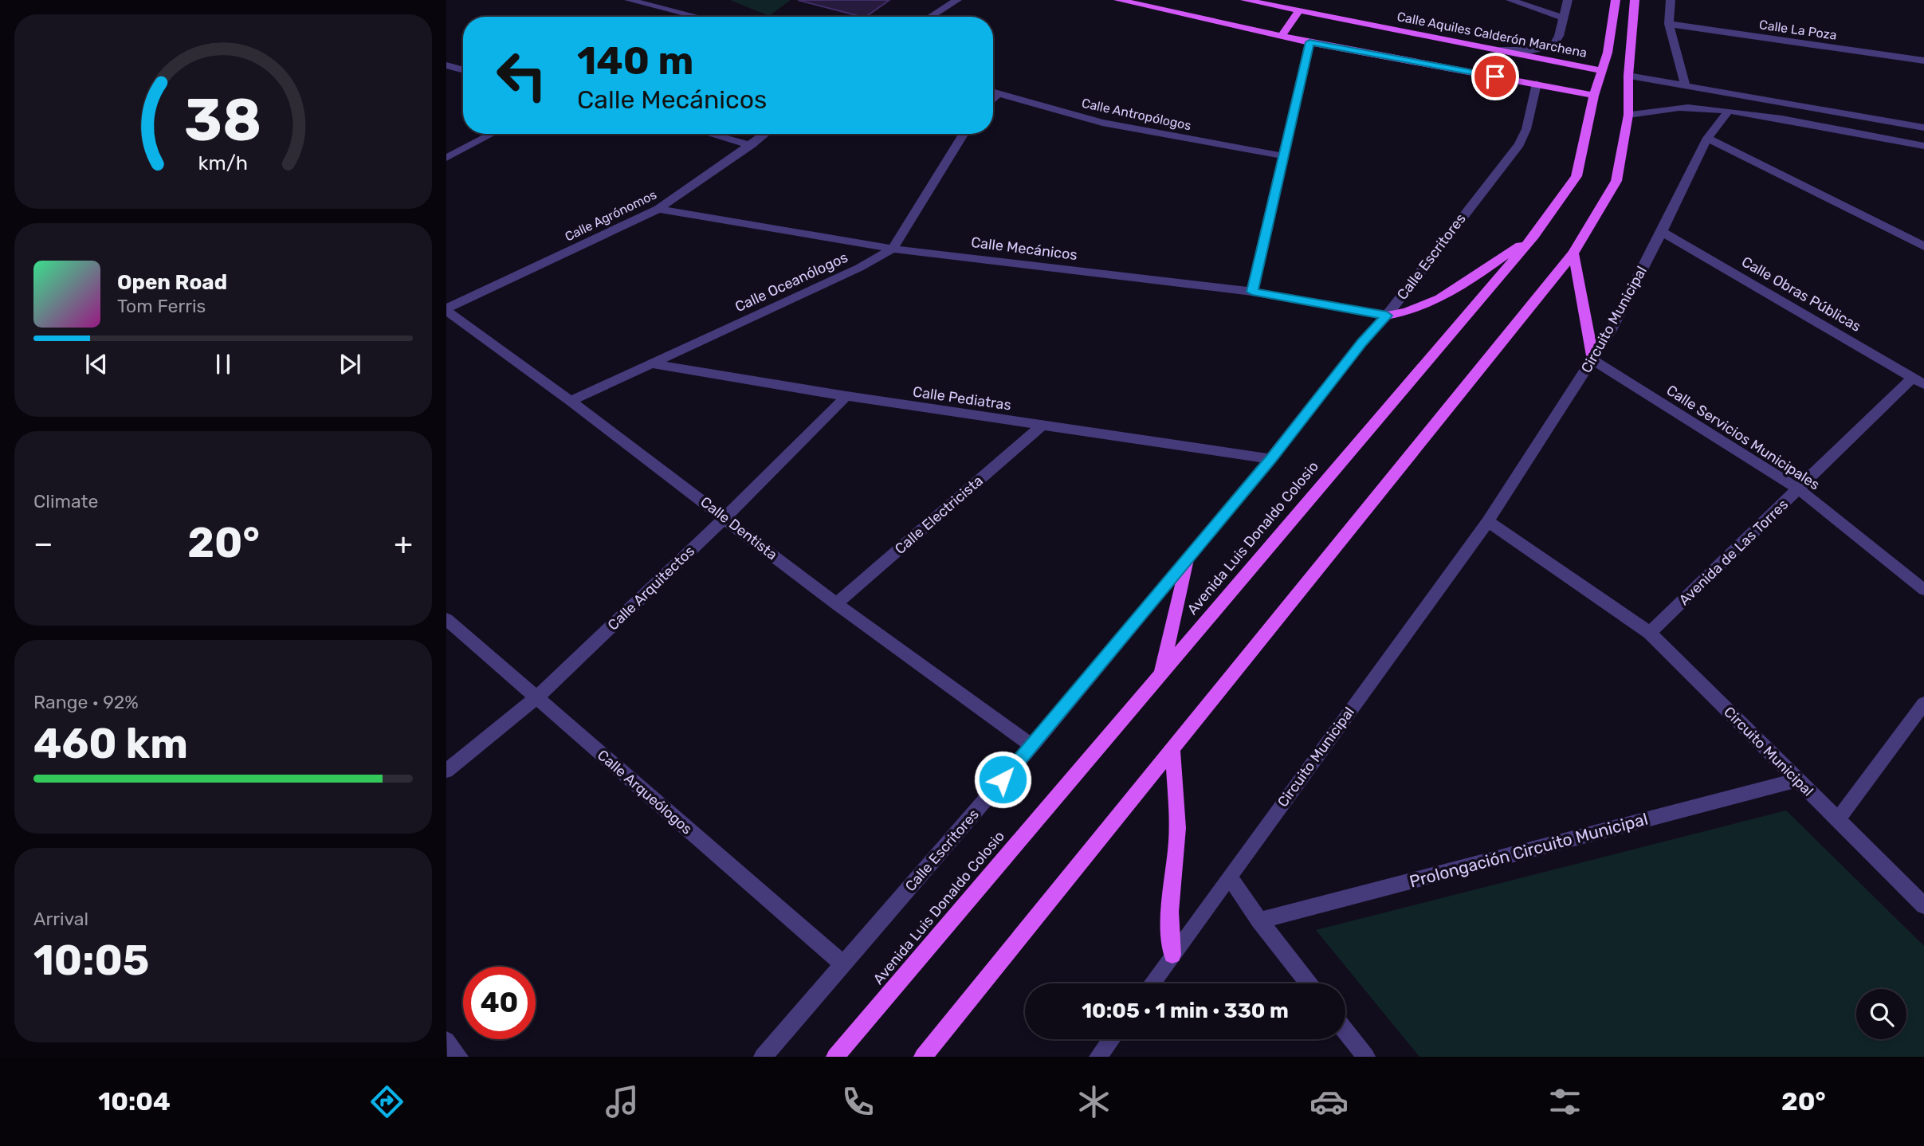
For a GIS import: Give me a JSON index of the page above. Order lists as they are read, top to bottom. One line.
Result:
{"streets":{"main road":["Calle Aquiles Calderón Marchena","Avenida Luis Donaldo Colosio"],"street":["Calle La Poza","Calle Antropólogos","Calle Agrónomos","Calle Mecánicos","Calle Escritores","Calle Oceanólogos","Calle Obras Públicas","Circuito Municipal","Calle Pediatras","Calle Servicios Municipales","Calle Electricista","Calle Dentista","Avenida de Las Torres","Calle Arquitectos","Calle Arqueólogos","Prolongación Circuito Municipal"]},"crossings":[["Calle Aquiles Calderón Marchena","Avenida Luis Donaldo Colosio"],["Calle Agrónomos","Calle Mecánicos"],["Calle Agrónomos","Calle Dentista"],["Calle Mecánicos","Calle Escritores"],["Calle Mecánicos","Calle Oceanólogos"],["Calle Escritores","Calle Pediatras"],["Calle Escritores","Calle Dentista"],["Calle Escritores","Calle Arqueólogos"],["Calle Oceanólogos","Calle Pediatras"],["Calle Oceanólogos","Calle Dentista"],["Calle Obras Públicas","Circuito Municipal"],["Calle Obras Públicas","Avenida de Las Torres"],["Circuito Municipal","Calle Servicios Municipales"],["Circuito Municipal","Avenida de Las Torres"],["Circuito Municipal","Prolongación Circuito Municipal"],["Calle Pediatras","Calle Electricista"],["Calle Pediatras","Calle Arquitectos"],["Calle Servicios Municipales","Avenida de Las Torres"],["Calle Electricista","Calle Dentista"],["Calle Dentista","Calle Arquitectos"],["Calle Arquitectos","Calle Arqueólogos"]],"page":{"turn":["140 m","Calle Mecánicos"],"song":["Open Road","Tom Ferris"],"tile":["Climate",["Range · 92%","460 km"],["Arrival","10:05"]],"heat":["−","20°","+"],"limit":"40","trip":"10:05 · 1 min · 330 m","tabs":["10:04","20°"],"gauge":["38","km/h"]}}
